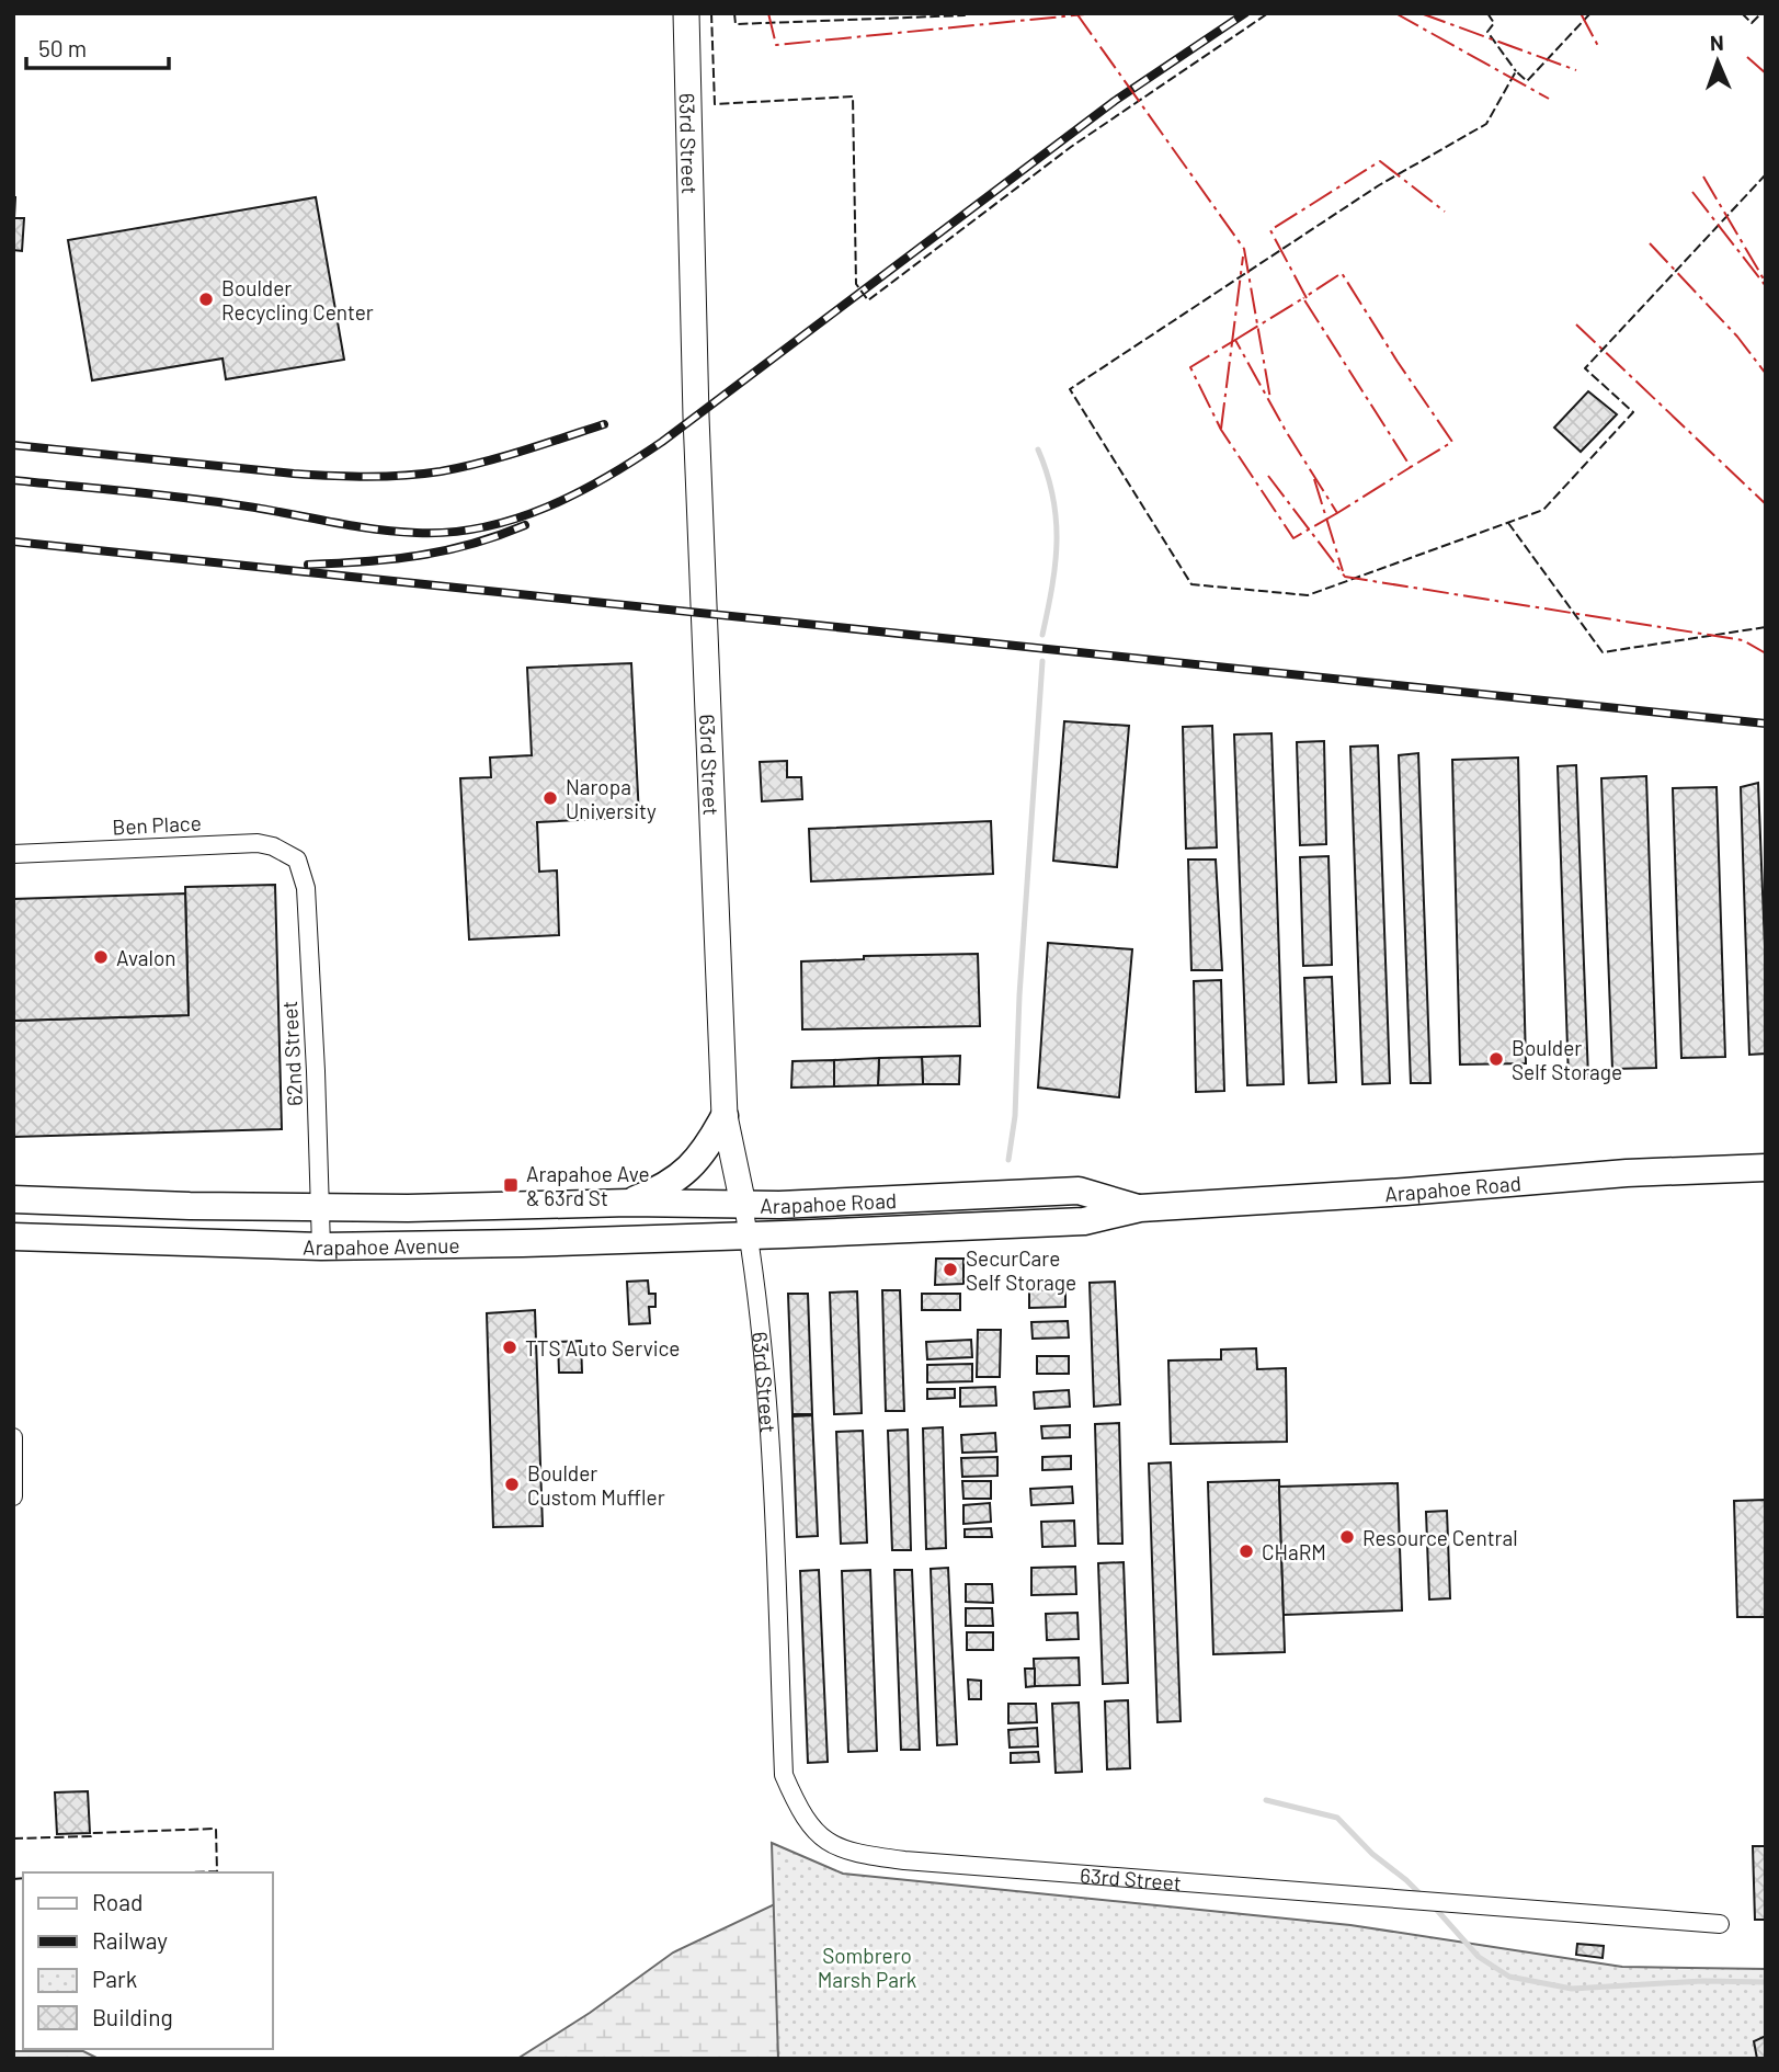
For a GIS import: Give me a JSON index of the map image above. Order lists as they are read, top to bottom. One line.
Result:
{"streets":{"main road":["Arapahoe Road","Arapahoe Avenue"],"street":["63rd Street","Ben Place","62nd Street"]},"crossings":[["63rd Street","Arapahoe Road"],["63rd Street","Arapahoe Avenue"],["Ben Place","62nd Street"],["62nd Street","Arapahoe Avenue"],["Arapahoe Road","Arapahoe Avenue"]],"parks":["Sombrero Marsh Park"],"places":{"other":["Boulder Recycling Center","Naropa University","Avalon","Boulder Self Storage","SecurCare Self Storage","TTS Auto Service","Boulder Custom Muffler","Resource Central","CHaRM"],"transit":["Arapahoe Ave & 63rd St"]},"legend":["Road","Railway","Park","Building"],"scale_bar":"50 m","north":"top"}
